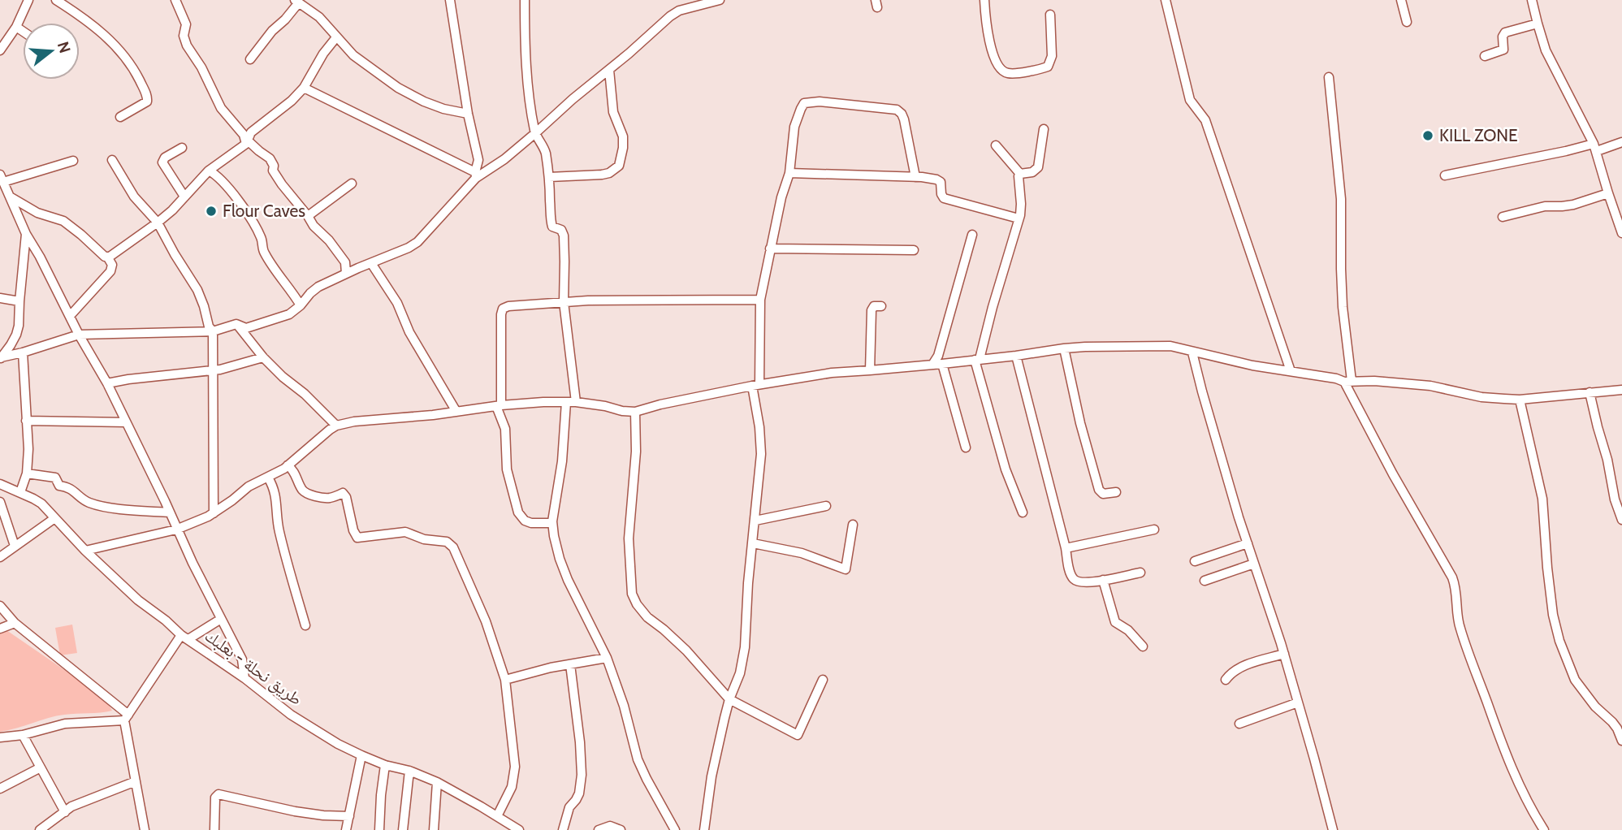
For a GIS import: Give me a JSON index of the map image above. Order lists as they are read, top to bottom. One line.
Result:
{"streets":{"street":["طريق نحلة - بعلبك"]},"places":["KILL ZONE","Flour Caves"],"north":"right"}
